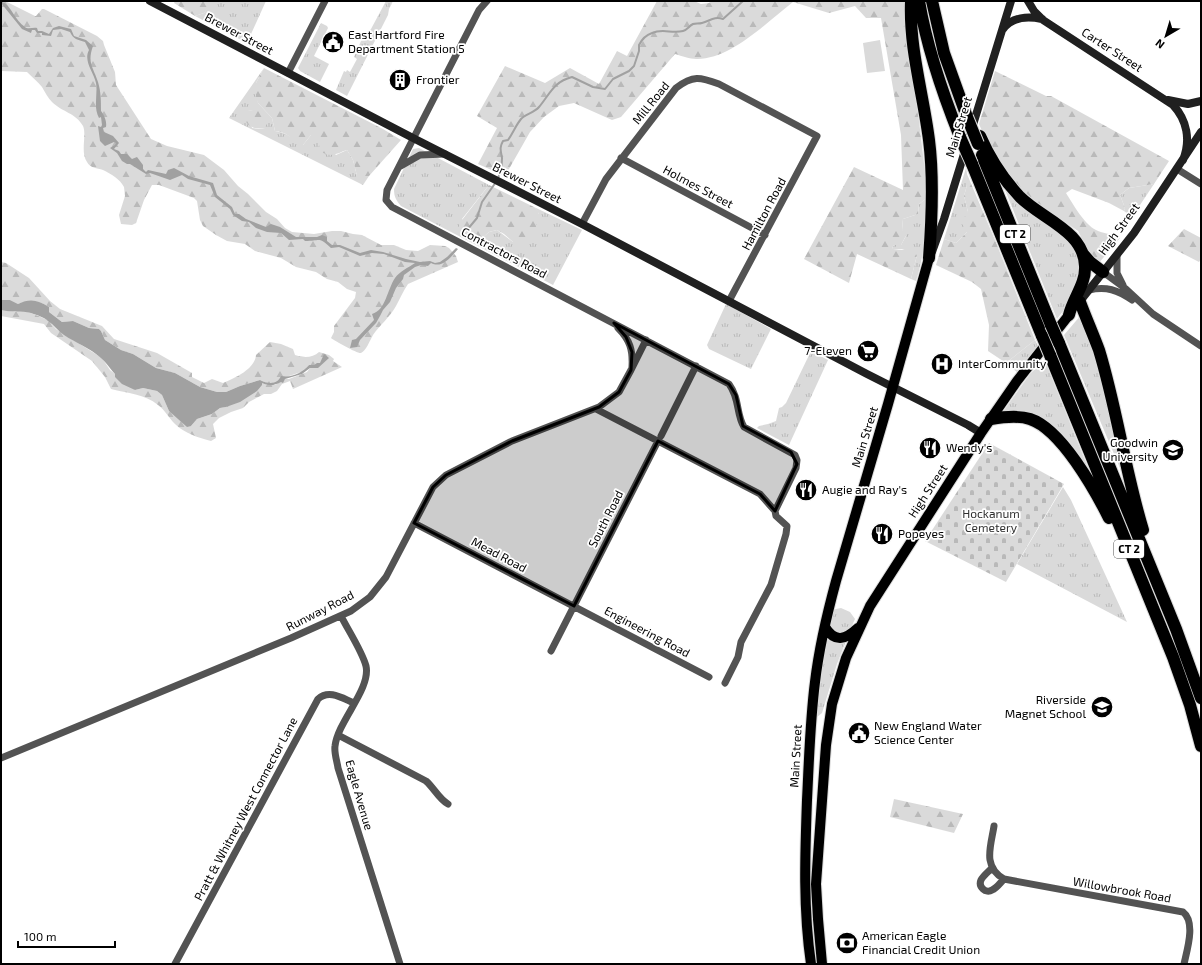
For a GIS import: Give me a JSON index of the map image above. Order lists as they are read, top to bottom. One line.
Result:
{"streets":{"highway":["CT 2"],"main road":["Brewer Street","Carter Street","Main Street","High Street"],"street":["Mill Road","Holmes Street","Hamilton Road","Contractors Road","South Road","Mead Road","Runway Road","Engineering Road","Eagle Avenue","Pratt & Whitney West Connector Lane","Willowbrook Road"]},"crossings":[["Brewer Street","Mill Road"],["Brewer Street","Main Street"],["Brewer Street","Hamilton Road"],["Brewer Street","High Street"],["Brewer Street","Contractors Road"],["Carter Street","Main Street"],["Carter Street","High Street"],["Mill Road","Holmes Street"],["Mill Road","Hamilton Road"],["Holmes Street","Hamilton Road"],["Contractors Road","South Road"],["Contractors Road","Runway Road"],["South Road","Mead Road"],["South Road","Engineering Road"],["Mead Road","Runway Road"],["Mead Road","Engineering Road"],["Runway Road","Eagle Avenue"],["Eagle Avenue","Pratt & Whitney West Connector Lane"]],"parks":["Hockanum Cemetery"],"places":{"public building":["East Hartford Fire Department Station 5","New England Water Science Center"],"building":["Frontier"],"supermarket":["7-Eleven"],"hospital":["InterCommunity"],"restaurant":["Wendy's","Augie and Ray's","Popeyes"],"school or university":["Goodwin University","Riverside Magnet School"],"bank":["American Eagle Financial Credit Union"]},"scale_bar":"100 m","north":"bottom left"}
